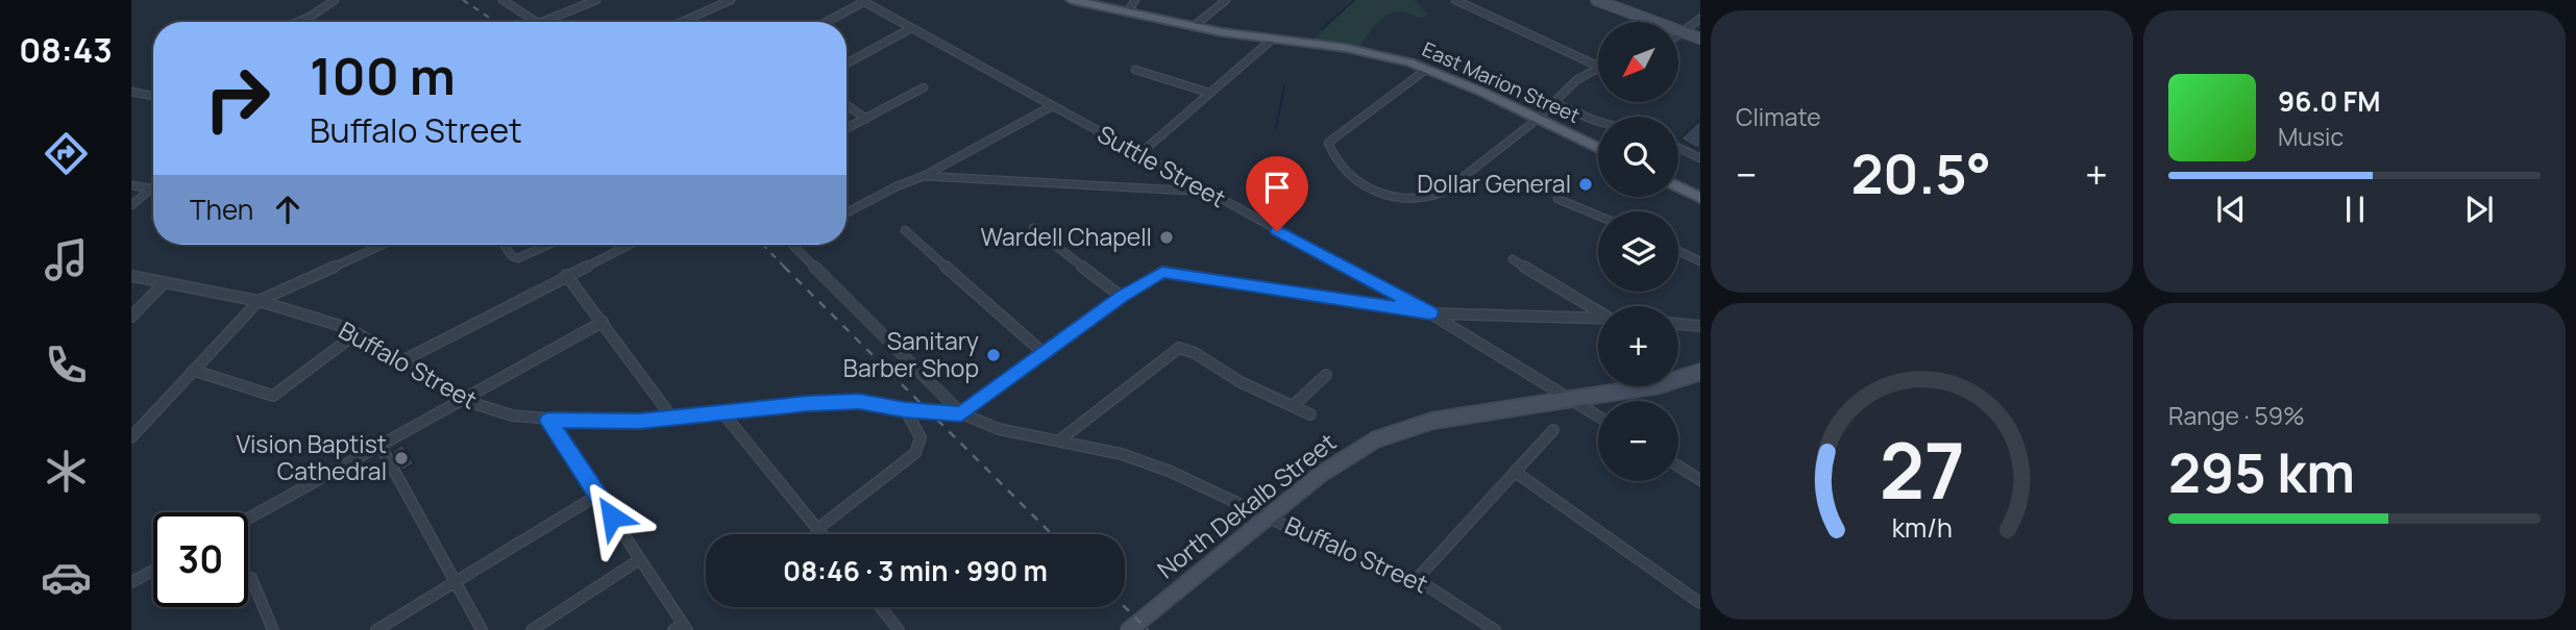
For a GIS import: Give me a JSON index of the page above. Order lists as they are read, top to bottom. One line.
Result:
{"streets":{"main road":["East Marion Street","North Dekalb Street"],"street":["Suttle Street","Buffalo Street"]},"crossings":[["Suttle Street","North Dekalb Street"],["Buffalo Street","North Dekalb Street"]],"places":["Dollar General","Wardell Chapell","Sanitary Barber Shop","Vision Baptist Cathedral"],"north":"bottom left","page":{"tabs":"08:43","tile":["Climate",["Range · 59%","295 km"]],"map_buttons":["+","−"],"turn":["100 m","Buffalo Street"],"song":["96.0 FM","Music"],"heat":["−","20.5°","+"],"then":"Then","limit":"30","trip":"08:46 · 3 min · 990 m","gauge":["27","km/h"]}}
